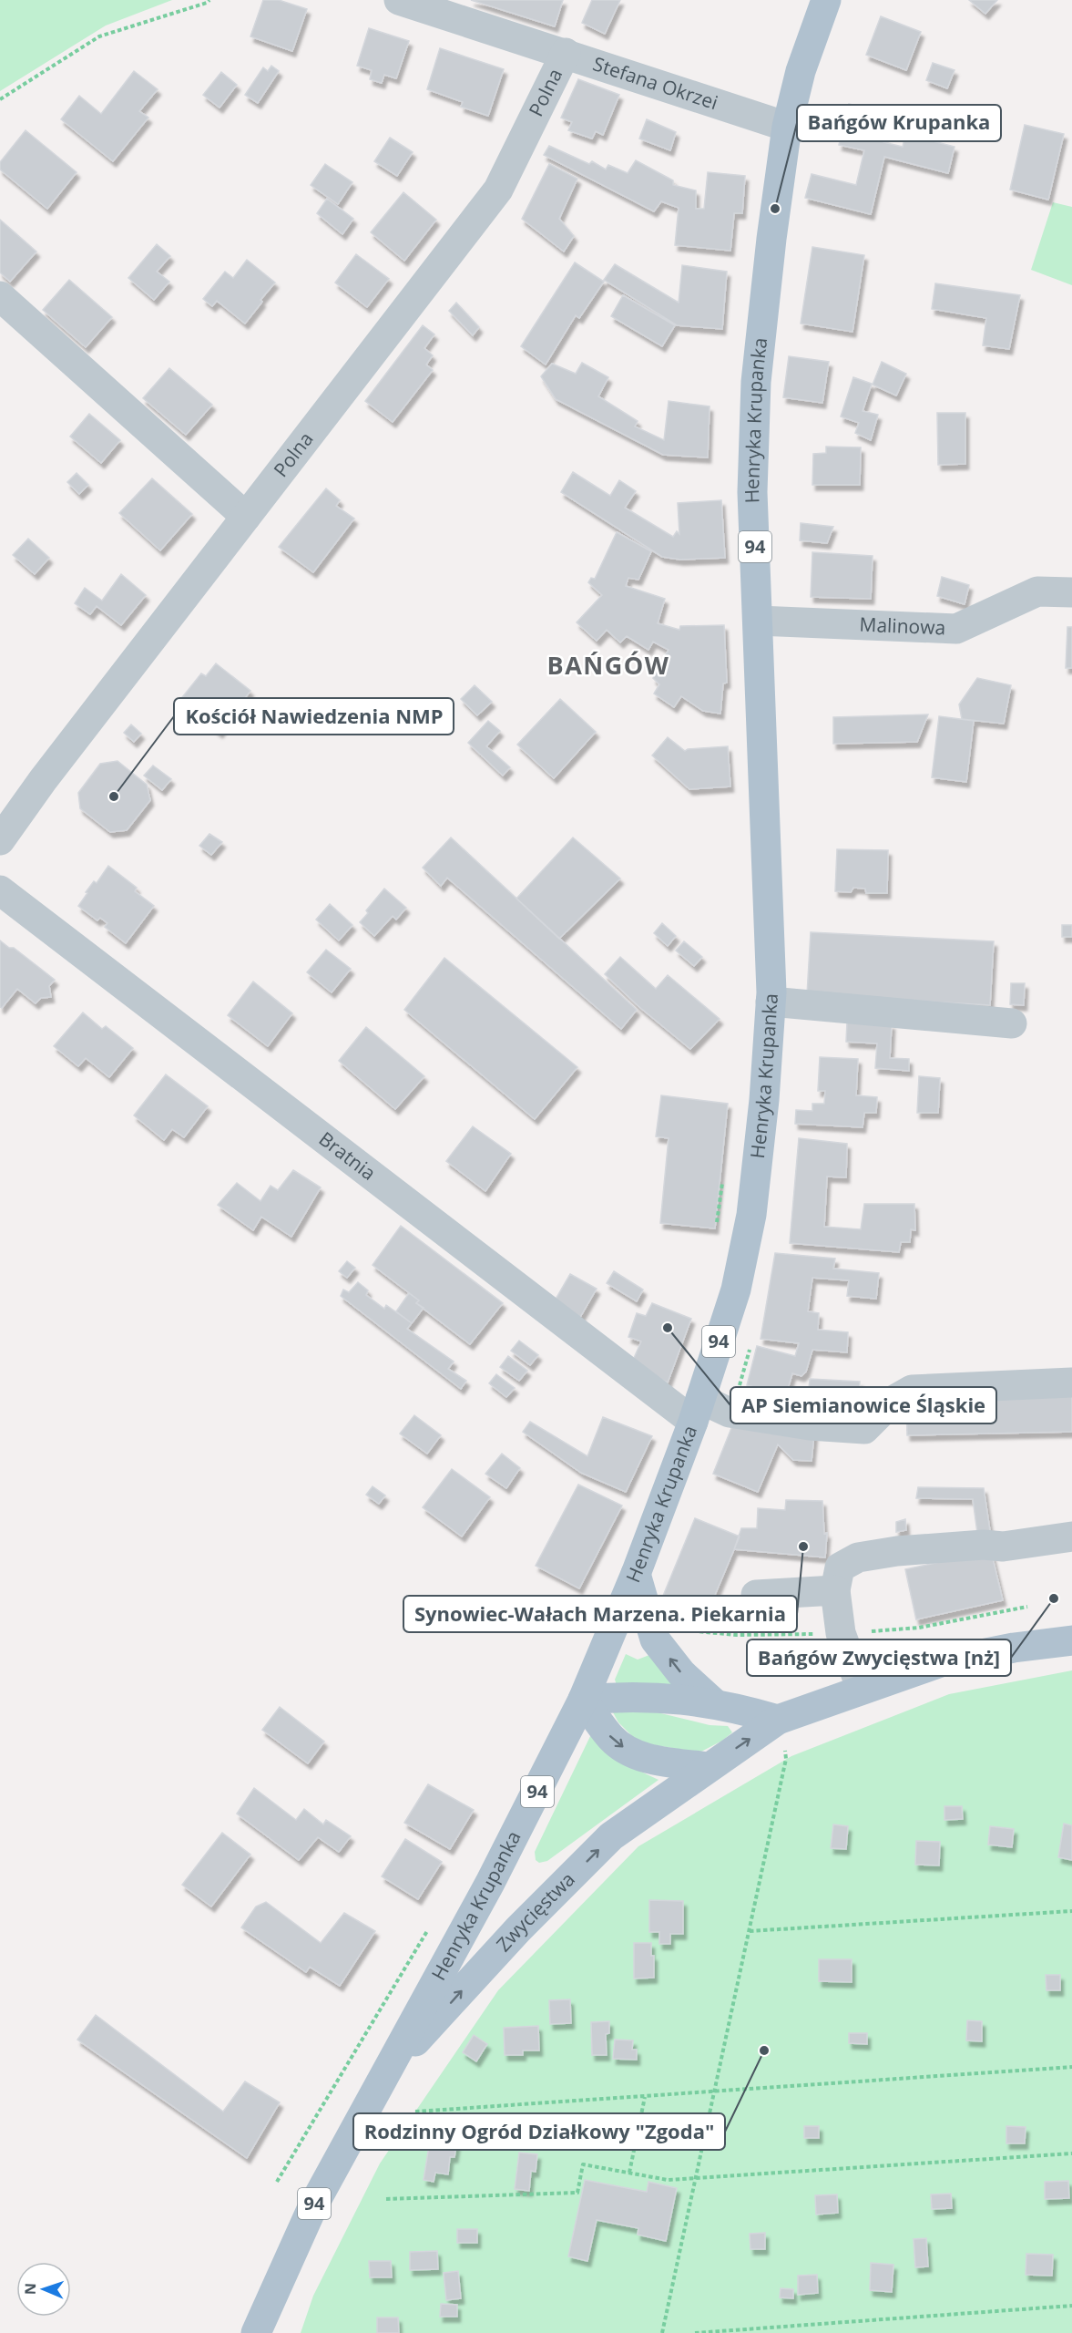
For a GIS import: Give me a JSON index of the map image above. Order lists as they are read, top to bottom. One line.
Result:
{"streets":{"main road":["Henryka Krupanka","94","Zwycięstwa"],"street":["Stefana Okrzei","Polna","Malinowa","Bratnia"]},"crossings":[["Stefana Okrzei","Polna"],["Stefana Okrzei","Henryka Krupanka"],["Henryka Krupanka","94"],["Henryka Krupanka","Malinowa"],["Henryka Krupanka","Bratnia"],["Henryka Krupanka","Zwycięstwa"],["94","Zwycięstwa"]],"one_way":["Zwycięstwa"],"districts":["BAŃGÓW"],"places":["Bańgów Krupanka","Kościół Nawiedzenia NMP","AP Siemianowice Śląskie","Synowiec-Wałach Marzena. Piekarnia","Bańgów Zwycięstwa [nż]","Rodzinny Ogród Działkowy \"Zgoda\""],"north":"left"}
